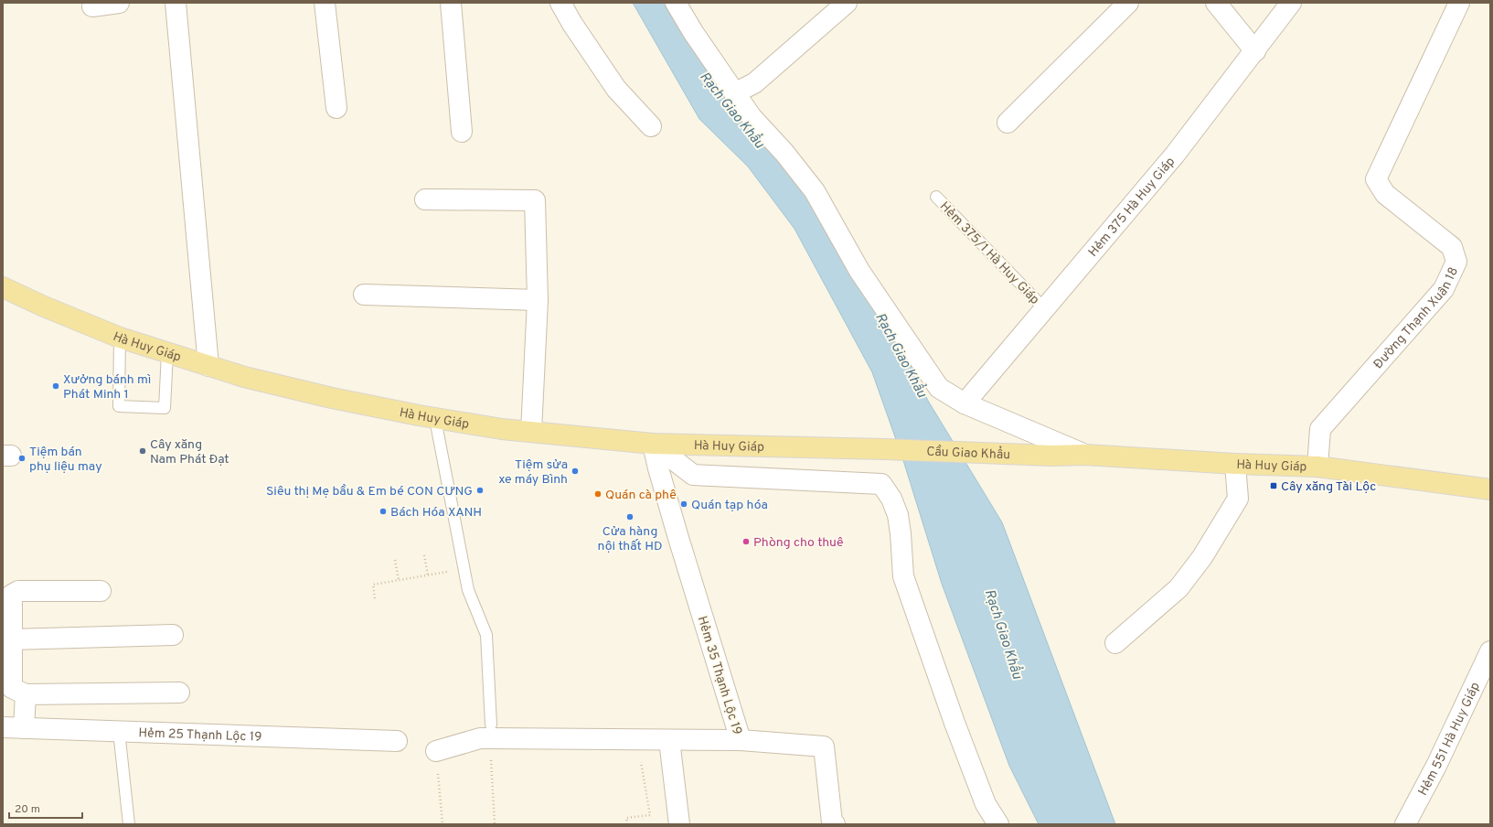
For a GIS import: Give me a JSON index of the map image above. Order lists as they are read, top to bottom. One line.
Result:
{"streets":{"main road":["Hà Huy Giáp","Cầu Giao Khẩu"],"street":["Hẻm 375 Hà Huy Giáp","Đường Thạnh Xuân 18","Hẻm 35 Thạnh Lộc 19","Hẻm 25 Thạnh Lộc 19","Hẻm 551 Hà Huy Giáp"],"lane":["Hẻm 375/1 Hà Huy Giáp"]},"crossings":[["Hẻm 375 Hà Huy Giáp","Hẻm 375/1 Hà Huy Giáp"],["Đường Thạnh Xuân 18","Hà Huy Giáp"],["Hà Huy Giáp","Cầu Giao Khẩu"],["Hà Huy Giáp","Hẻm 35 Thạnh Lộc 19"]],"water":["Rạch Giao Khẩu"],"places":{"other":["Xưởng bánh mì Phát Minh 1","Cây xăng Nam Phát Đạt","Tiệm bán phụ liệu may","Tiệm sửa xe máy Bình","Siêu thị Mẹ bầu & Em bé CON CƯNG","Quán cà phê","Quán tạp hóa","Bách Hóa XANH","Cửa hàng nội thất HD","Phòng cho thuê"],"transit":["Cây xăng Tài Lộc"]},"scale_bar":"20 m"}
